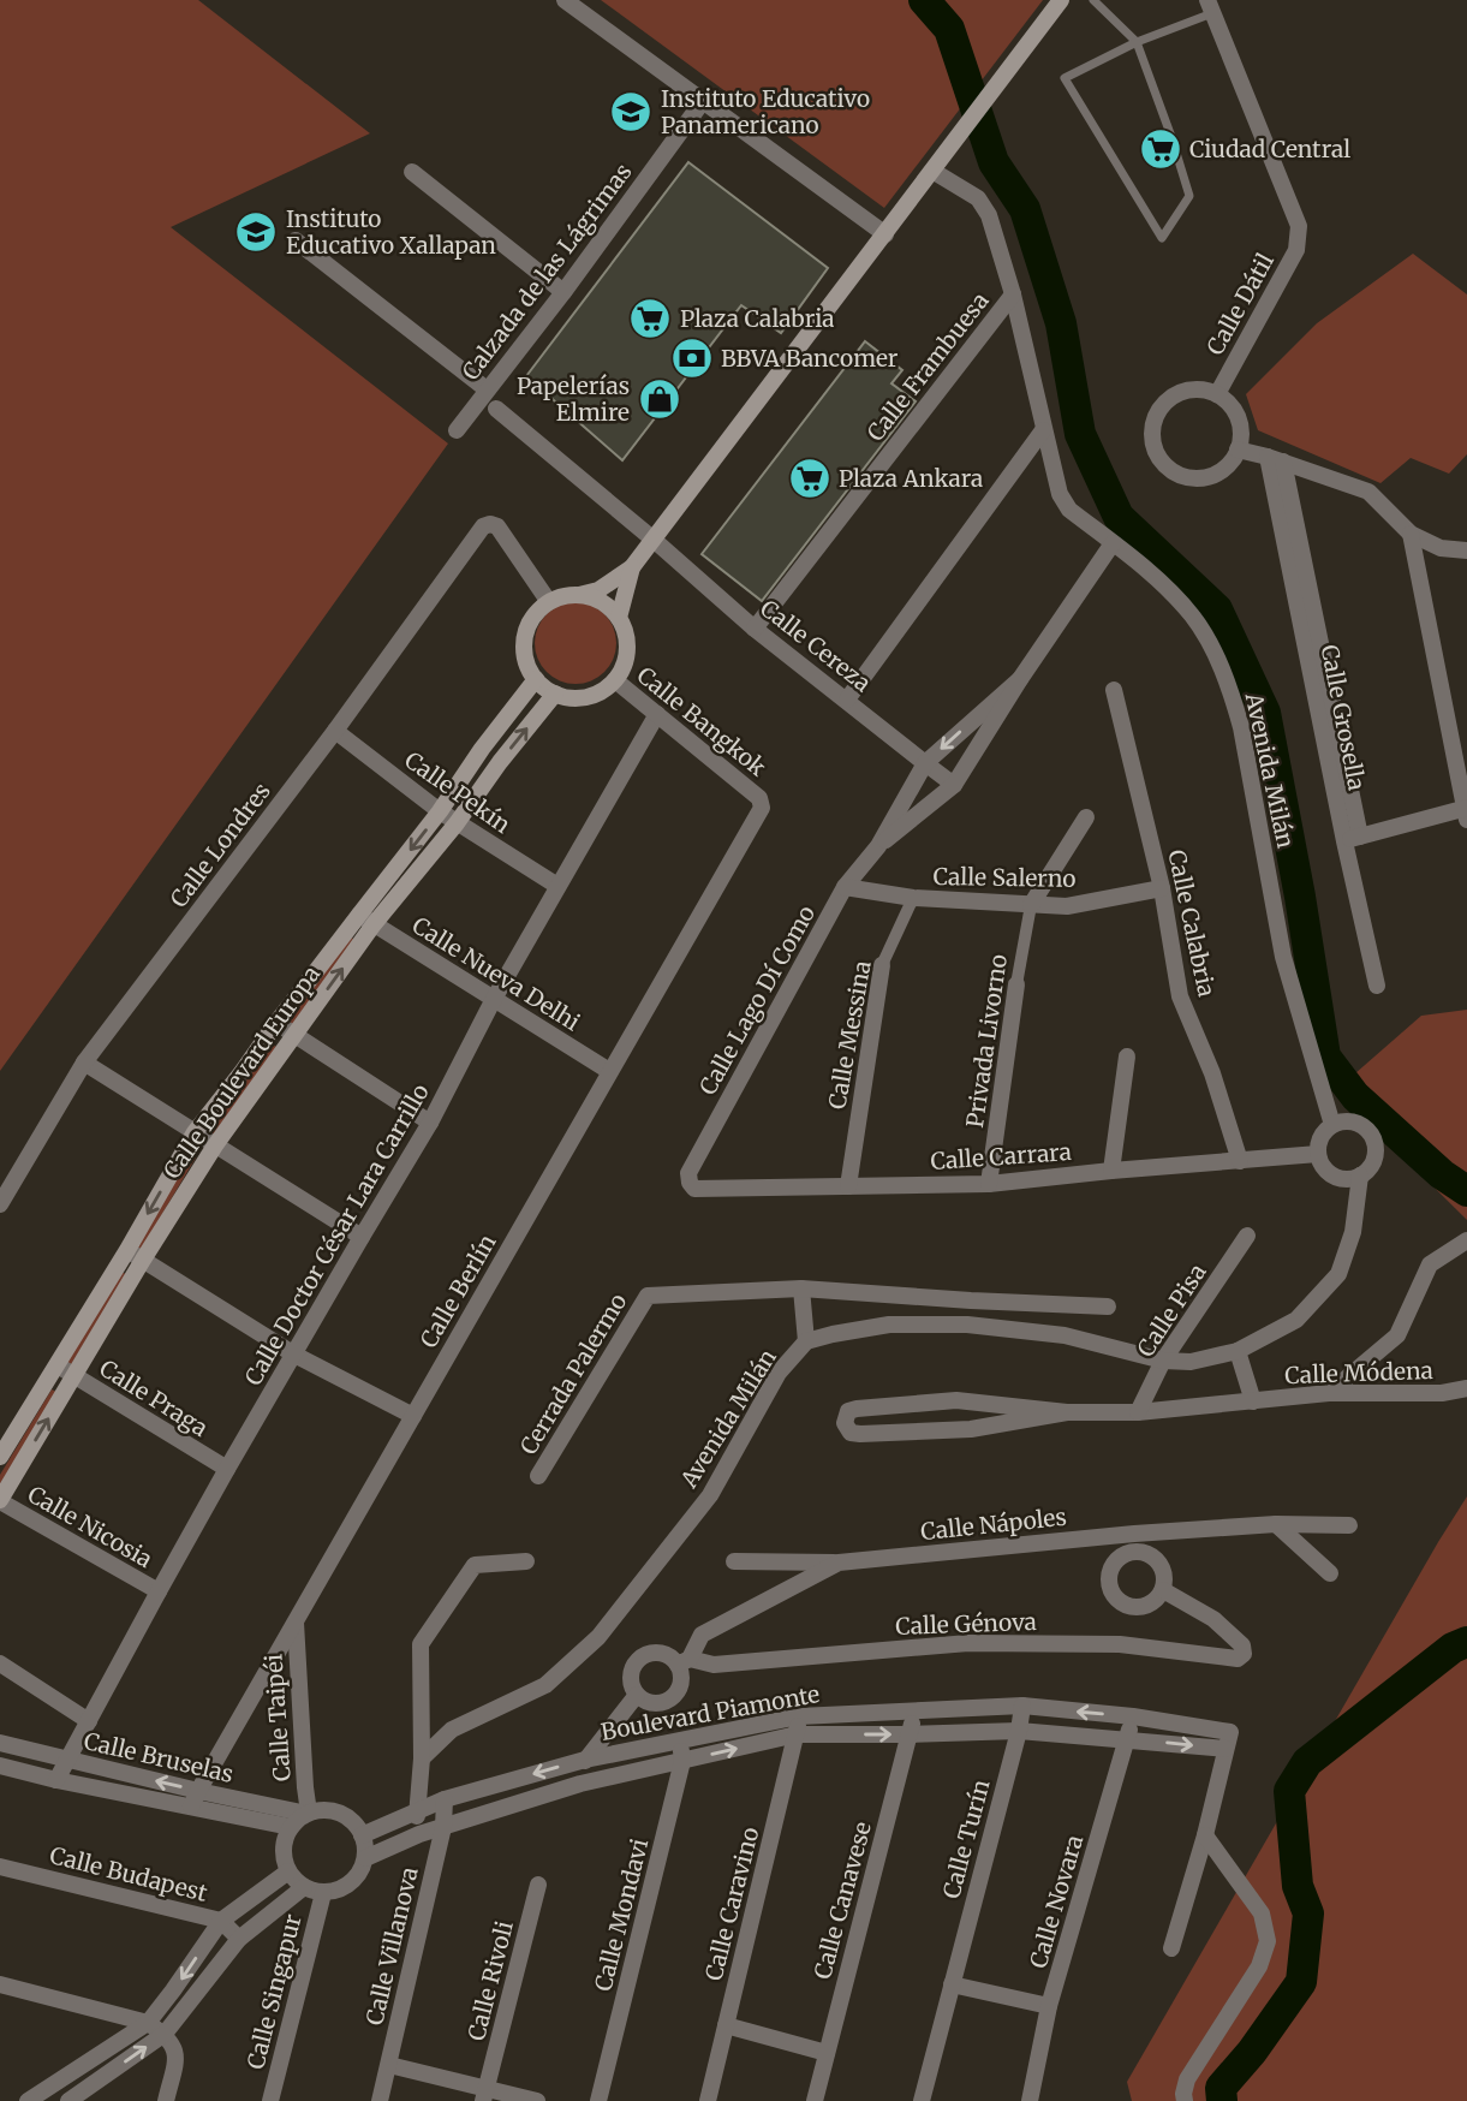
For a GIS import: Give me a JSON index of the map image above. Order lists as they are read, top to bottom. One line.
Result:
{"streets":{"main road":["Calle Boulevard Europa"],"street":["Calzada de las Lágrimas","Calle Dátil","Calle Frambuesa","Calle Cereza","Calle Grosella","Calle Bangkok","Avenida Milán","Calle Pekín","Calle Londres","Calle Salerno","Calle Calabria","Calle Nueva Delhi","Calle Lago Dí Como","Calle Messina","Privada Livorno","Calle Carrara","Calle Doctor César Lara Carrillo","Calle Berlín","Calle Pisa","Calle Módena","Cerrada Palermo","Calle Praga","Calle Nápoles","Calle Nicosia","Calle Génova","Boulevard Piamonte","Calle Taipéi","Calle Bruselas","Calle Turín","Calle Budapest","Calle Canavese","Calle Novara","Calle Caravino","Calle Mondavi","Calle Villanova","Calle Rivoli","Calle Singapur"]},"crossings":[["Calle Frambuesa","Calle Cereza"],["Calle Frambuesa","Avenida Milán"],["Calle Cereza","Calle Lago Dí Como"],["Calle Bangkok","Calle Londres"],["Calle Bangkok","Calle Boulevard Europa"],["Calle Bangkok","Calle Doctor César Lara Carrillo"],["Calle Bangkok","Calle Berlín"],["Avenida Milán","Calle Carrara"],["Avenida Milán","Calle Pisa"],["Avenida Milán","Calle Módena"],["Calle Pekín","Calle Londres"],["Calle Pekín","Calle Boulevard Europa"],["Calle Pekín","Calle Doctor César Lara Carrillo"],["Calle Londres","Calle Boulevard Europa"],["Calle Salerno","Calle Calabria"],["Calle Salerno","Calle Lago Dí Como"],["Calle Salerno","Calle Messina"],["Calle Salerno","Privada Livorno"],["Calle Calabria","Calle Carrara"],["Calle Nueva Delhi","Calle Boulevard Europa"],["Calle Nueva Delhi","Calle Doctor César Lara Carrillo"],["Calle Nueva Delhi","Calle Berlín"],["Calle Lago Dí Como","Calle Carrara"],["Calle Messina","Calle Carrara"],["Privada Livorno","Calle Carrara"],["Calle Boulevard Europa","Calle Praga"],["Calle Boulevard Europa","Calle Nicosia"],["Calle Doctor César Lara Carrillo","Calle Praga"],["Calle Doctor César Lara Carrillo","Calle Nicosia"],["Calle Doctor César Lara Carrillo","Calle Bruselas"],["Calle Berlín","Calle Taipéi"],["Calle Berlín","Calle Bruselas"],["Calle Pisa","Calle Módena"],["Calle Nápoles","Calle Génova"],["Boulevard Piamonte","Calle Taipéi"],["Boulevard Piamonte","Calle Bruselas"],["Boulevard Piamonte","Calle Turín"],["Boulevard Piamonte","Calle Canavese"],["Boulevard Piamonte","Calle Novara"],["Boulevard Piamonte","Calle Caravino"],["Boulevard Piamonte","Calle Mondavi"],["Boulevard Piamonte","Calle Villanova"],["Boulevard Piamonte","Calle Singapur"],["Calle Taipéi","Calle Bruselas"],["Calle Taipéi","Calle Singapur"],["Calle Bruselas","Calle Singapur"]],"places":{"school or university":["Instituto Educativo Panamericano","Instituto Educativo Xallapan"],"supermarket":["Ciudad Central","Plaza Calabria","Plaza Ankara"],"bank":["BBVA Bancomer"],"shop":["Papelerías Elmire"]}}
